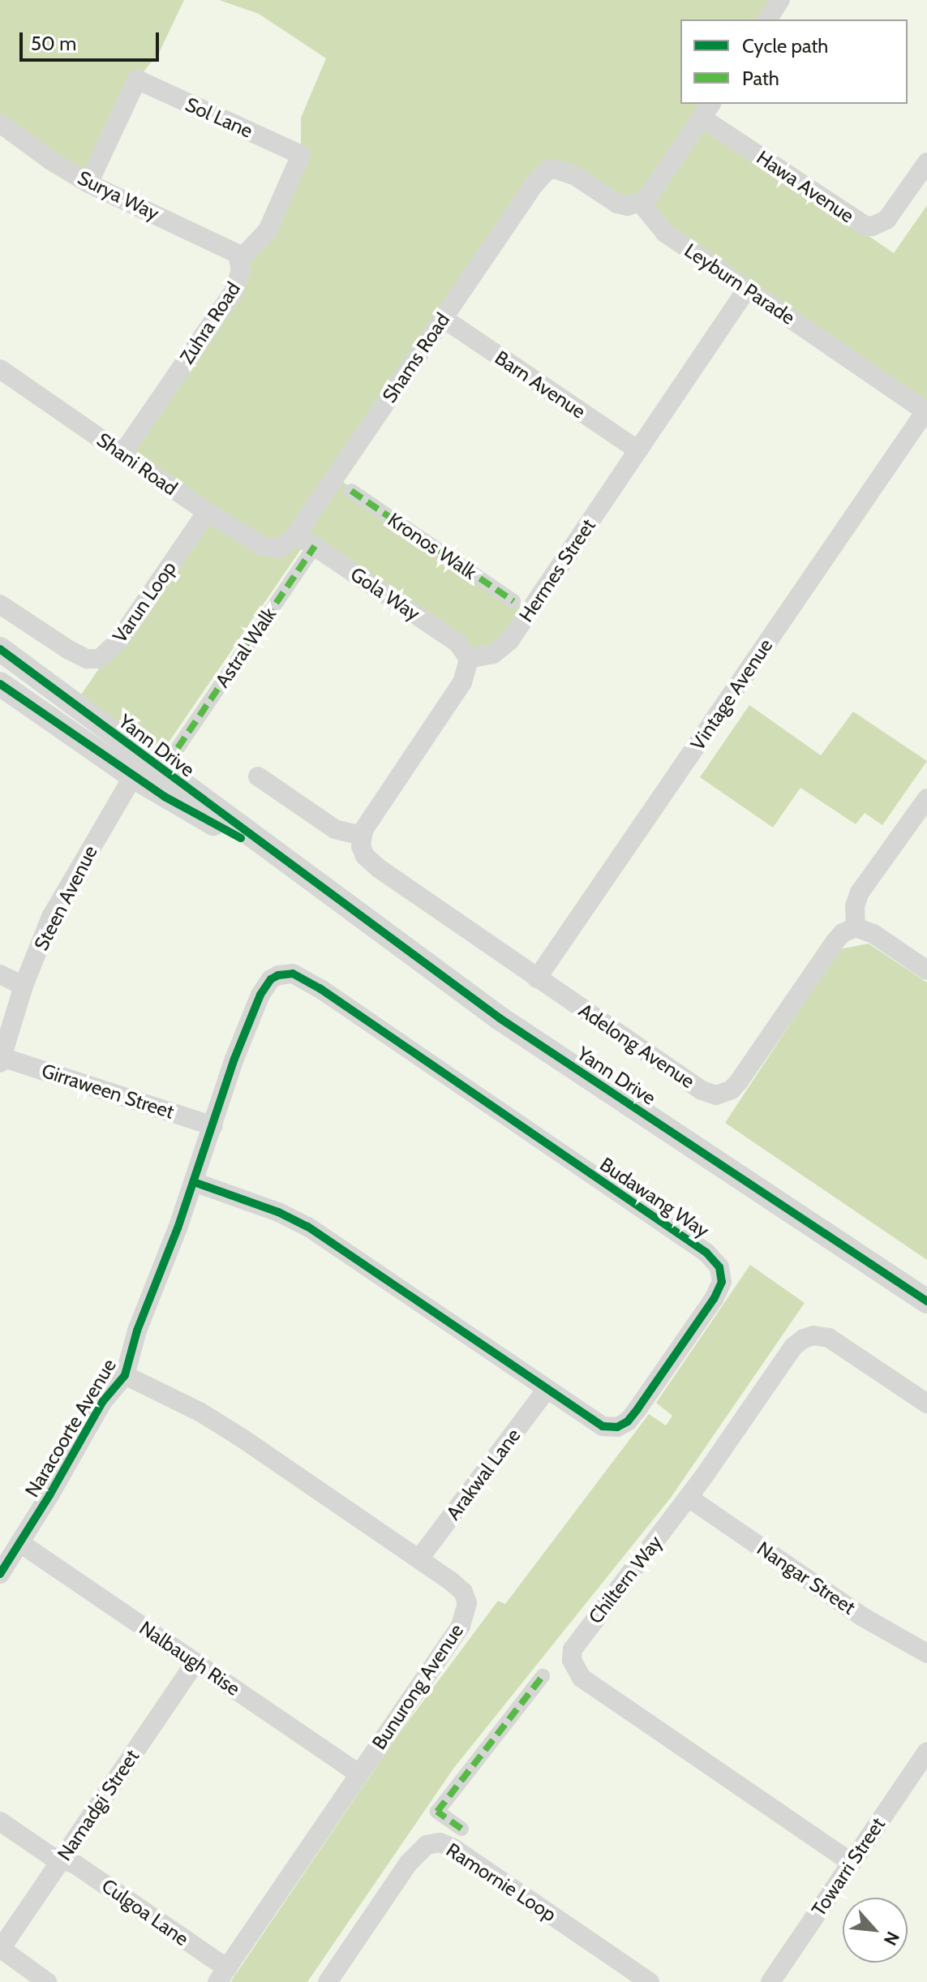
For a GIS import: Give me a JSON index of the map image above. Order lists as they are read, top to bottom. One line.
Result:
{"streets":{"street":["Sol Lane","Hawa Avenue","Surya Way","Leyburn Parade","Zuhra Road","Shams Road","Barn Avenue","Shani Road","Kronos Walk","Hermes Street","Gola Way","Varun Loop","Astral Walk","Vintage Avenue","Yann Drive","Steen Avenue","Adelong Avenue","Girraween Street","Budawang Way","Naracoorte Avenue","Arakwal Lane","Nangar Street","Chiltern Way","Nalbaugh Rise","Bunurong Avenue","Namadgi Street","Towarri Street","Ramornie Loop","Culgoa Lane"]},"crossings":[["Sol Lane","Surya Way"],["Sol Lane","Zuhra Road"],["Surya Way","Zuhra Road"],["Leyburn Parade","Shams Road"],["Leyburn Parade","Hermes Street"],["Leyburn Parade","Vintage Avenue"],["Zuhra Road","Shani Road"],["Shams Road","Barn Avenue"],["Shams Road","Shani Road"],["Shams Road","Gola Way"],["Barn Avenue","Hermes Street"],["Shani Road","Varun Loop"],["Hermes Street","Gola Way"],["Gola Way","Astral Walk"],["Vintage Avenue","Adelong Avenue"],["Yann Drive","Steen Avenue"],["Steen Avenue","Girraween Street"],["Girraween Street","Budawang Way"],["Budawang Way","Naracoorte Avenue"],["Budawang Way","Arakwal Lane"],["Naracoorte Avenue","Nalbaugh Rise"],["Naracoorte Avenue","Bunurong Avenue"],["Arakwal Lane","Bunurong Avenue"],["Nangar Street","Chiltern Way"],["Chiltern Way","Towarri Street"],["Nalbaugh Rise","Bunurong Avenue"],["Nalbaugh Rise","Namadgi Street"],["Bunurong Avenue","Culgoa Lane"],["Namadgi Street","Culgoa Lane"]],"legend":["Cycle path","Path"],"scale_bar":"50 m","north":"bottom right"}
